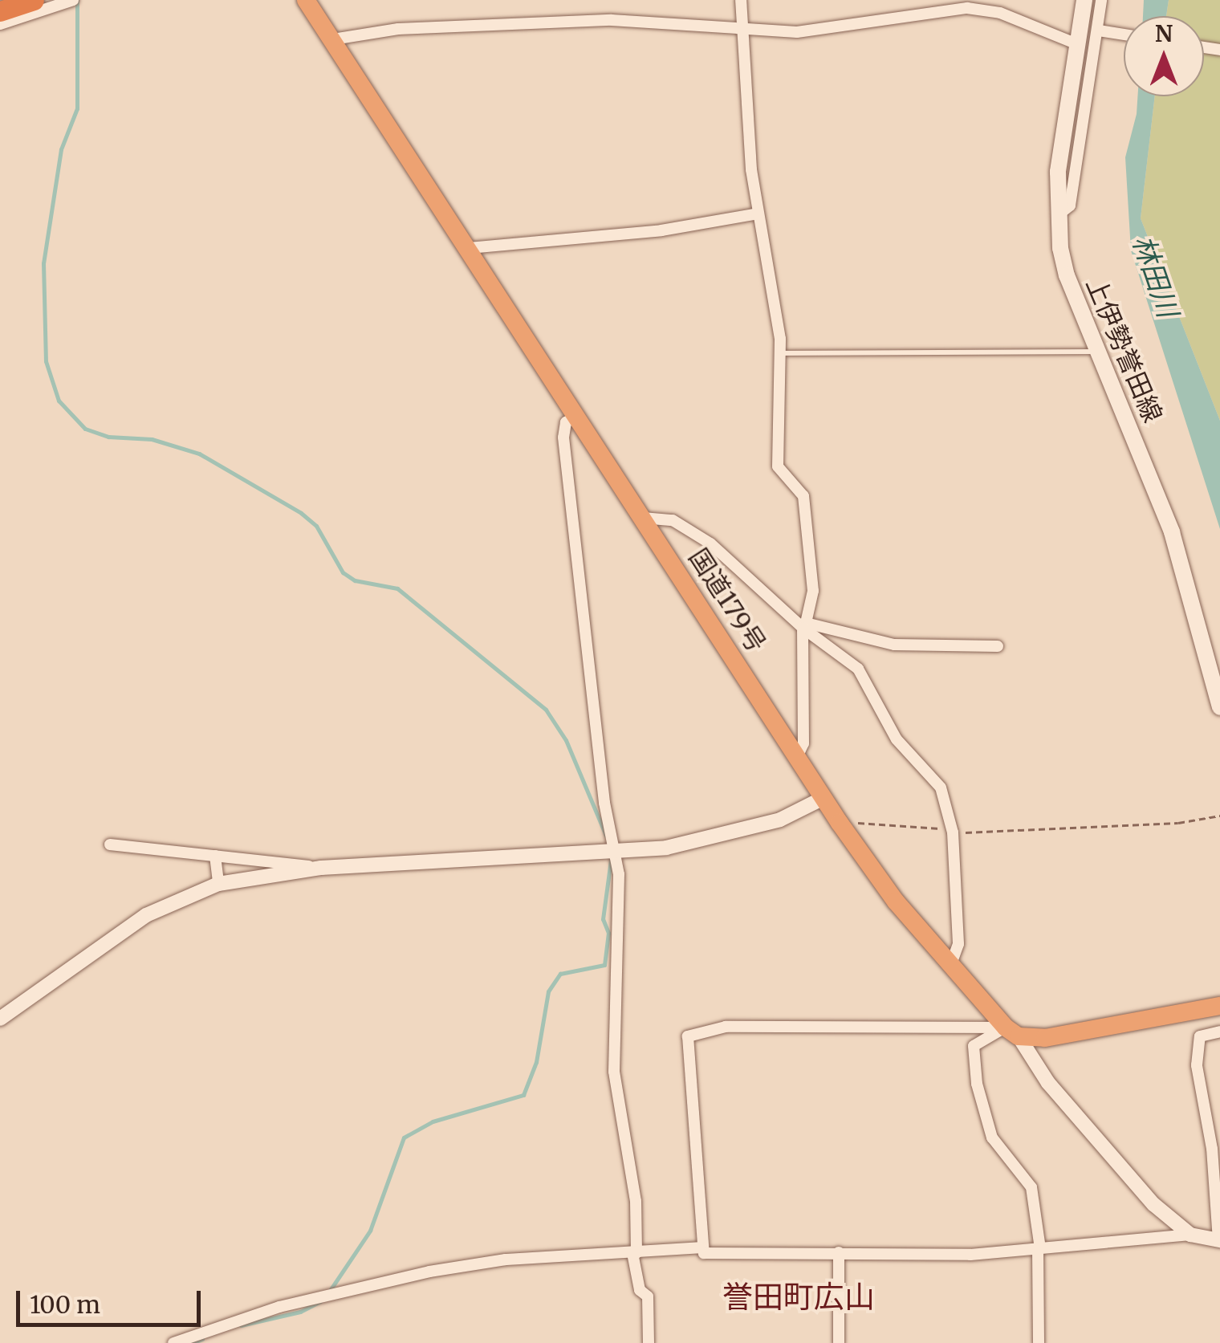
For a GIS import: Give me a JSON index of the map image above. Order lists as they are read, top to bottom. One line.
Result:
{"streets":{"highway":["国道179号"],"main road":["上伊勢誉田線"]},"districts":["誉田町広山"],"water":["林田川"],"scale_bar":"100 m","north":"top"}
